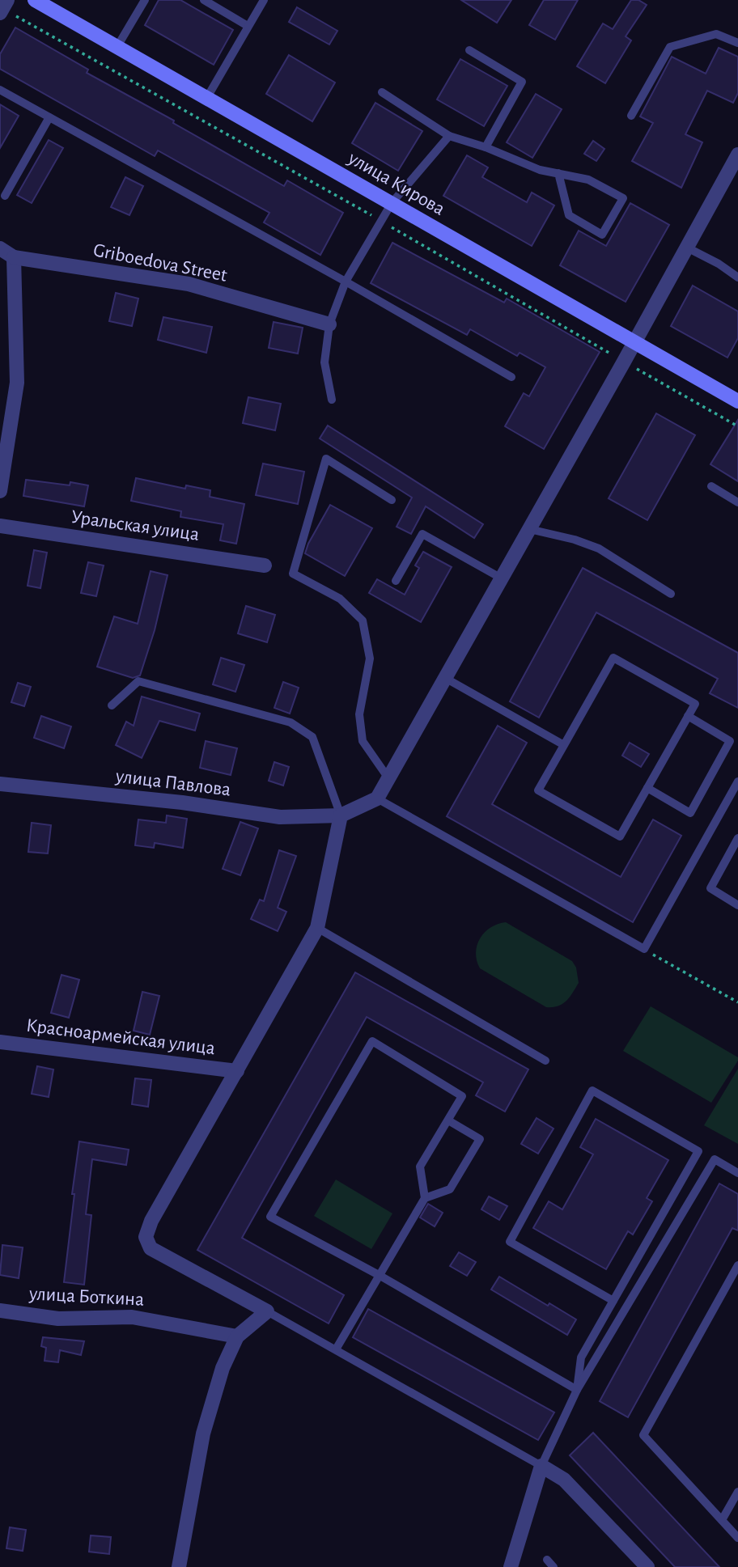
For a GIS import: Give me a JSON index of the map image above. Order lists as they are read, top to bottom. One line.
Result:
{"streets":{"main road":["улица Кирова"],"street":["Griboedova Street","Уральская улица","улица Павлова","Красноармейская улица","улица Боткина"]}}
